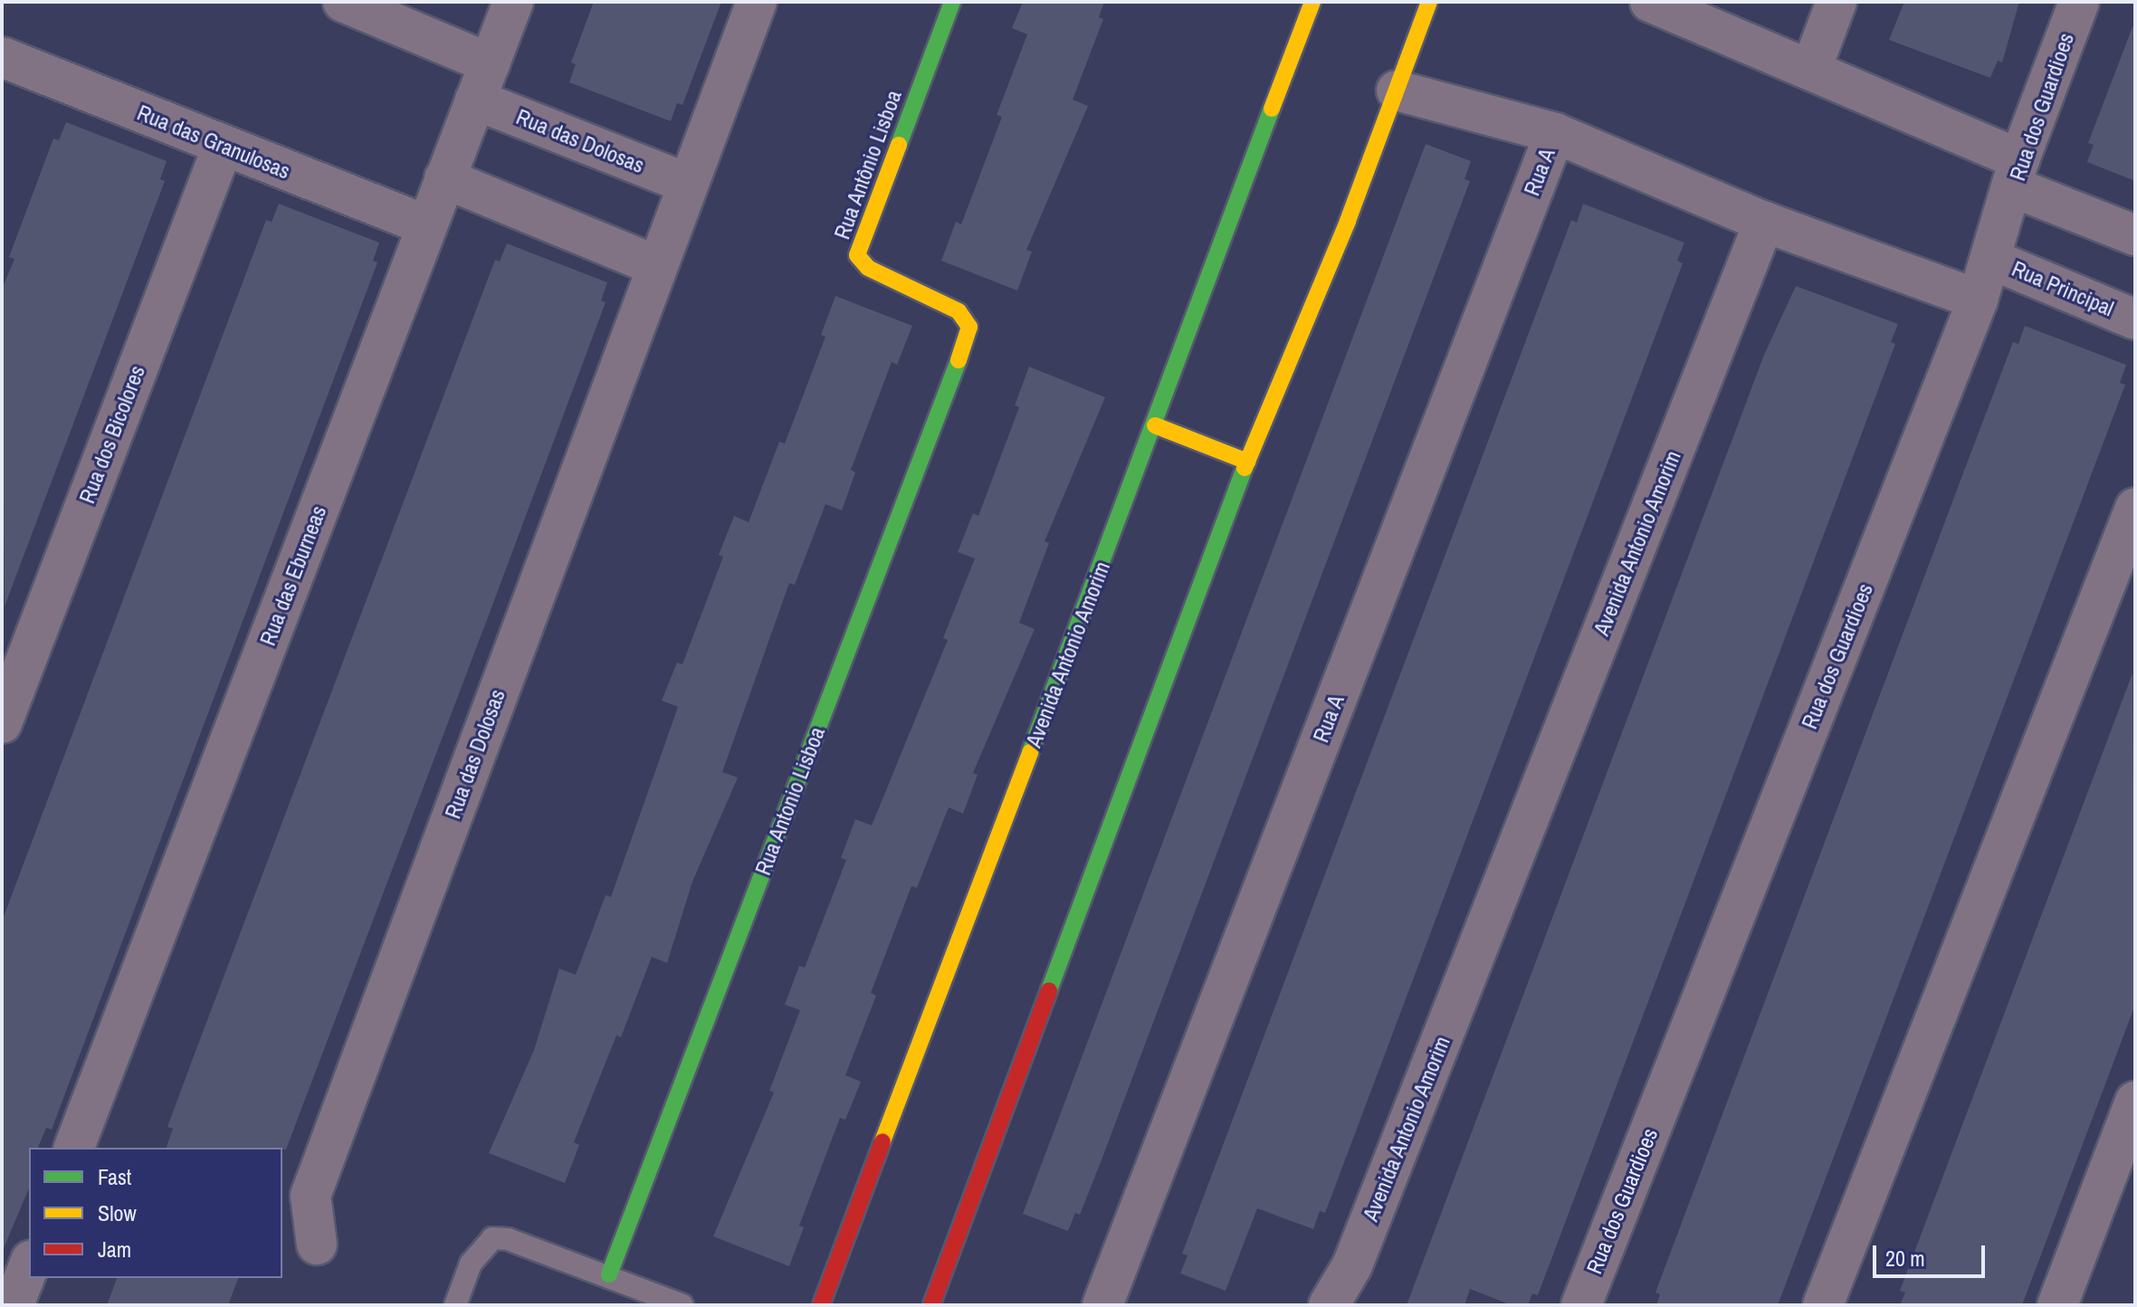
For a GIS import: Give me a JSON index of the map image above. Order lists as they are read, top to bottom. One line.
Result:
{"streets":{"street":["Rua dos Guardioes","Rua das Dolosas","Rua das Granulosas","Rua Antônio Lisboa","Rua A","Rua Principal","Rua dos Bicolores","Avenida Antonio Amorim","Rua das Eburneas","Rua Antonio Lisboa"]},"crossings":[["Rua dos Guardioes","Rua Principal"],["Rua das Dolosas","Rua das Eburneas"],["Rua das Granulosas","Rua dos Bicolores"],["Rua das Granulosas","Rua das Eburneas"],["Rua Antônio Lisboa","Rua Antonio Lisboa"]],"legend":["Fast","Slow","Jam"],"scale_bar":"20 m"}
